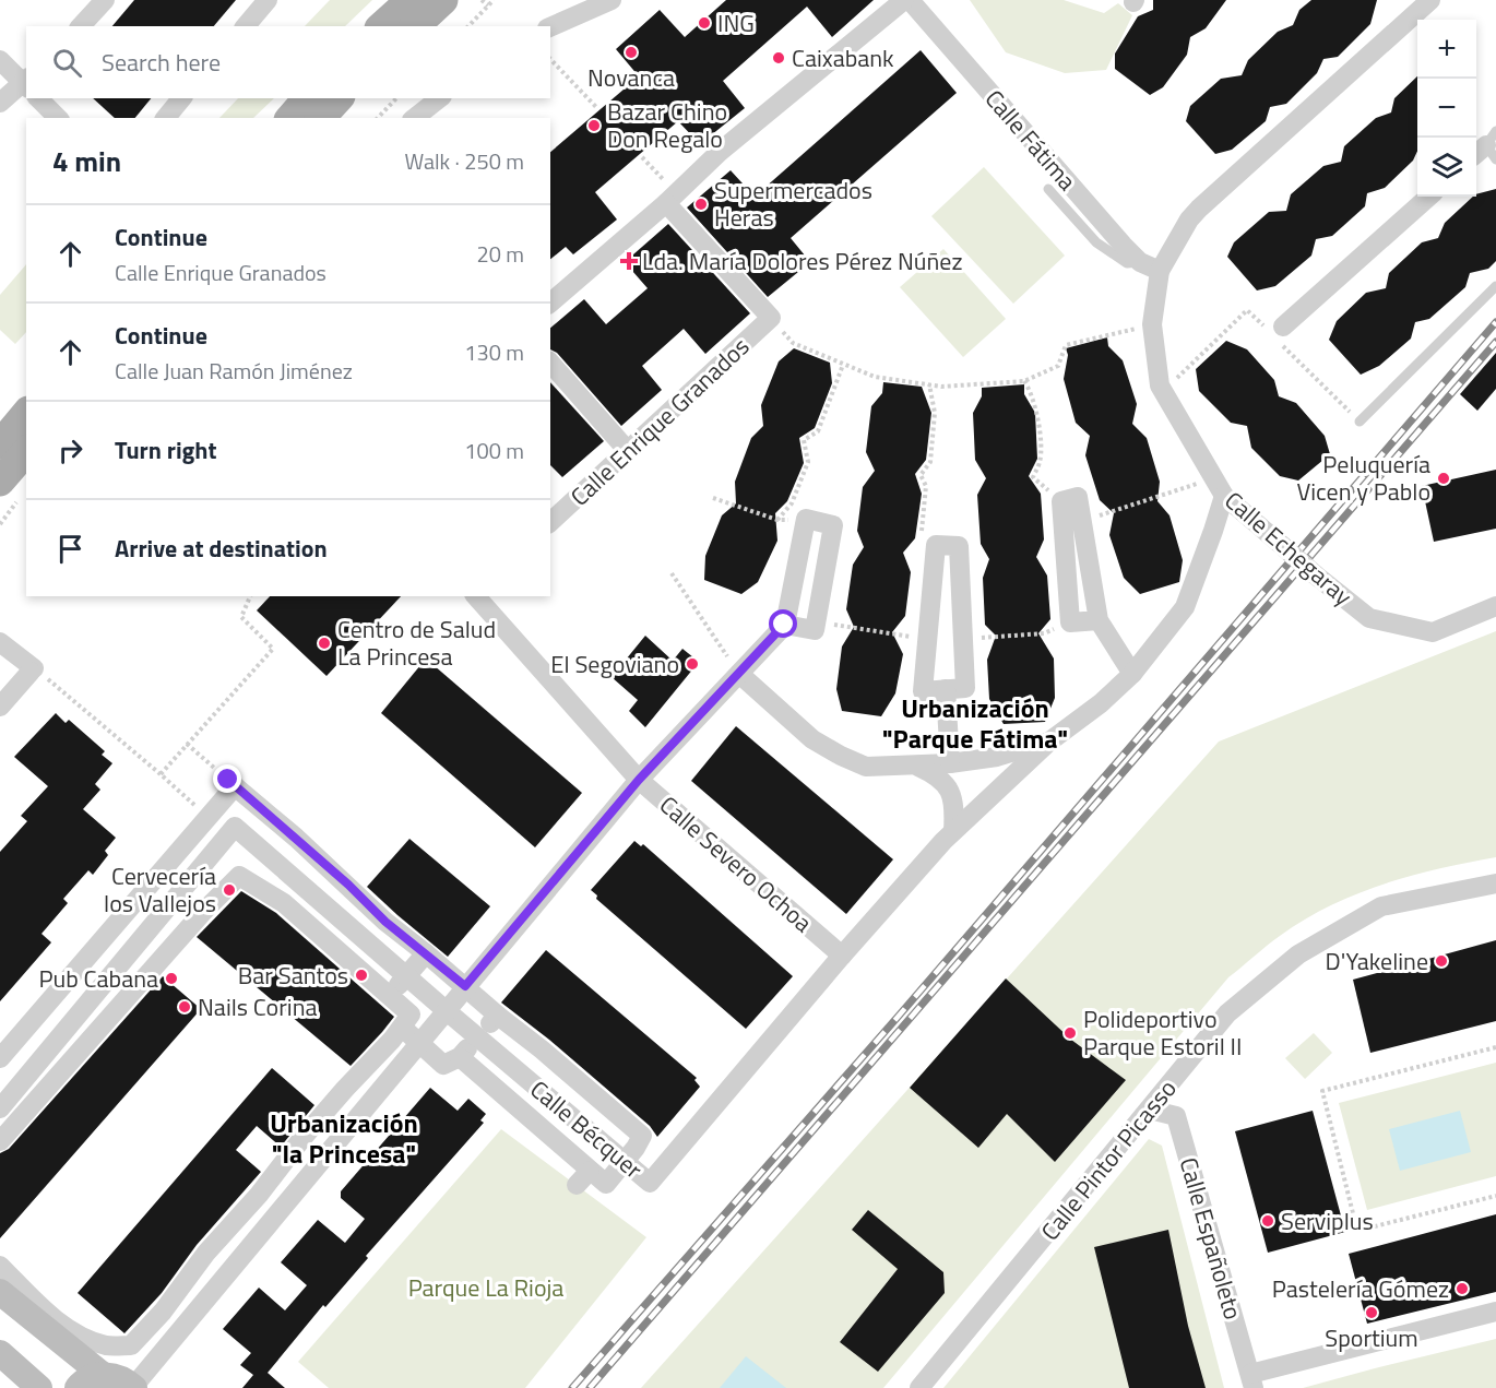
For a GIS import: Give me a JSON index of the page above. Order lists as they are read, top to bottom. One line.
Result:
{"streets":{"street":["Calle Fátima","Calle Enrique Granados","Calle Echegaray","Calle Severo Ochoa","Calle Bécquer","Calle Pintor Picasso","Calle Españoleto"]},"crossings":[["Calle Fátima","Calle Echegaray"],["Calle Echegaray","Calle Bécquer"],["Calle Severo Ochoa","Calle Bécquer"],["Calle Pintor Picasso","Calle Españoleto"]],"districts":["Urbanización \"Parque Fátima\"","Urbanización \"la Princesa\""],"parks":["Parque La Rioja"],"places":{"other":["ING","Novanca","Caixabank","Bazar Chino Don Regalo","Supermercados Heras","Peluquería Vicen y Pablo","Centro de Salud La Princesa","El Segoviano","Cervecería los Vallejos","D'Yakeline","Bar Santos","Pub Cabana","Nails Corina","Polideportivo Parque Estoril II","Serviplus","Pastelería Gómez","Sportium"],"health":["Lda. María Dolores Pérez Núñez"]},"page":{"map_buttons":["+","−"],"search":"Search here","heading":["4 min","Walk · 250 m"],"list":[["Continue","Calle Enrique Granados","20 m"],["Continue","Calle Juan Ramón Jiménez","130 m"],["Turn right","100 m"],"Arrive at destination"]}}
